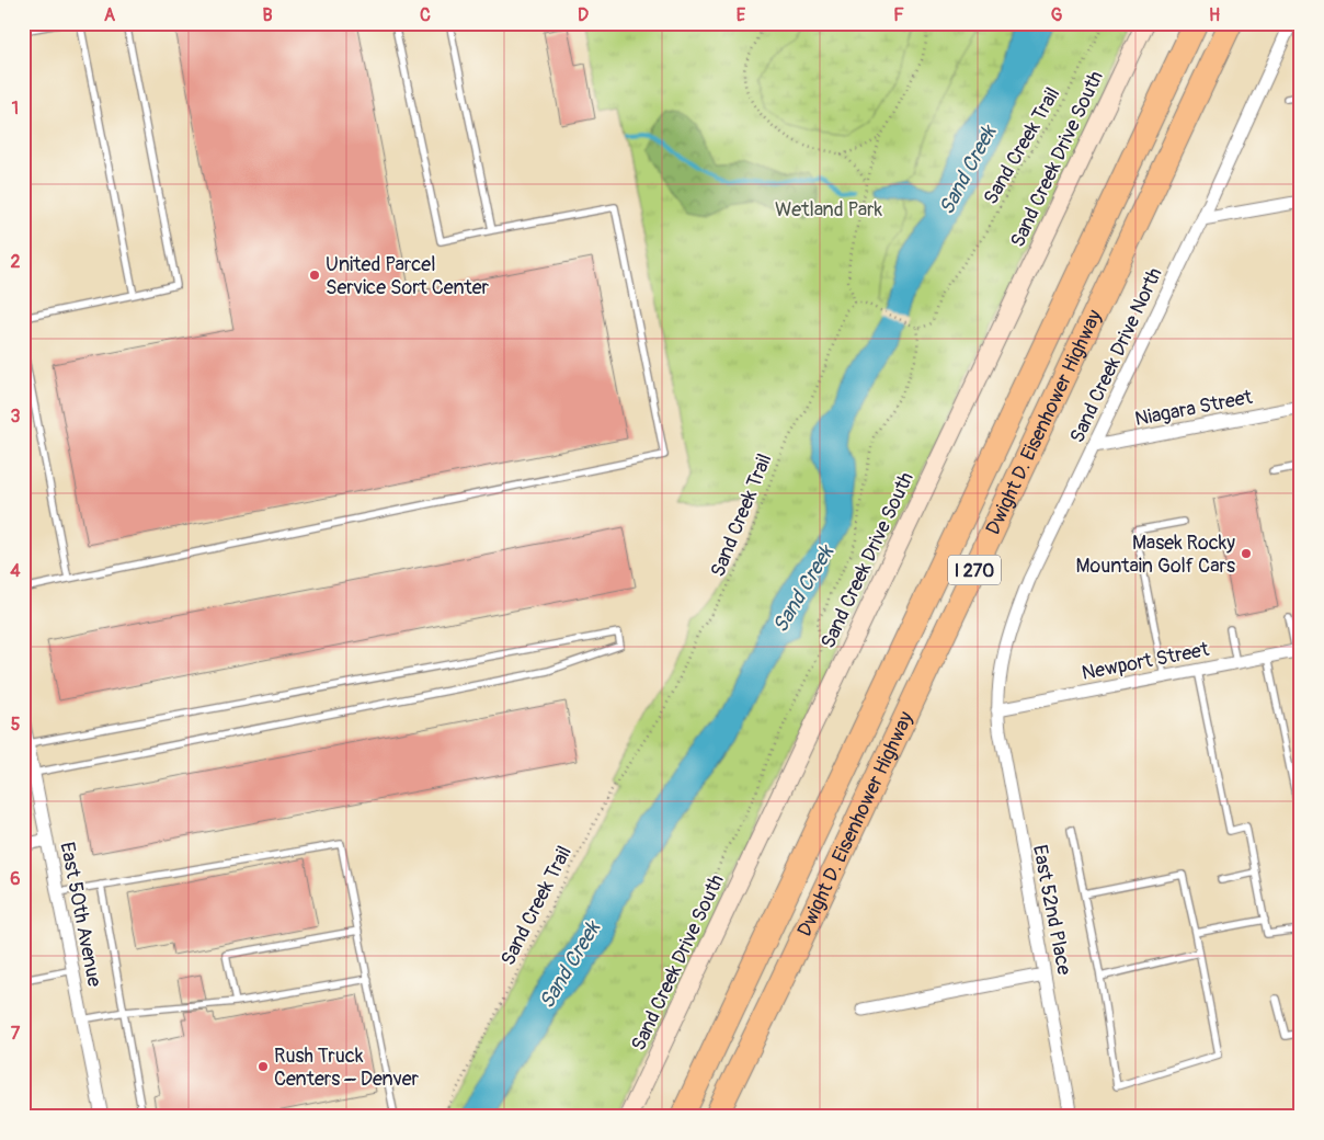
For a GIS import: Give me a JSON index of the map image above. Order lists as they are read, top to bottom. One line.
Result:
{"streets":{"highway":["Dwight D. Eisenhower Highway","I 270"],"main road":["Sand Creek Drive South"],"street":["Sand Creek Drive North","Niagara Street","Newport Street","East 52nd Place","East 50th Avenue"],"path":["Sand Creek Trail"]},"crossings":[["Sand Creek Drive North","Niagara Street"],["Sand Creek Drive North","Newport Street"],["Sand Creek Drive North","East 52nd Place"],["Newport Street","East 52nd Place"]],"water":["Sand Creek"],"parks":["Wetland Park"],"places":["United Parcel Service Sort Center","Masek Rocky Mountain Golf Cars","Rush Truck Centers – Denver"],"grid":{"columns":["A","B","C","D","E","F","G","H"],"rows":["1","2","3","4","5","6","7"]}}
